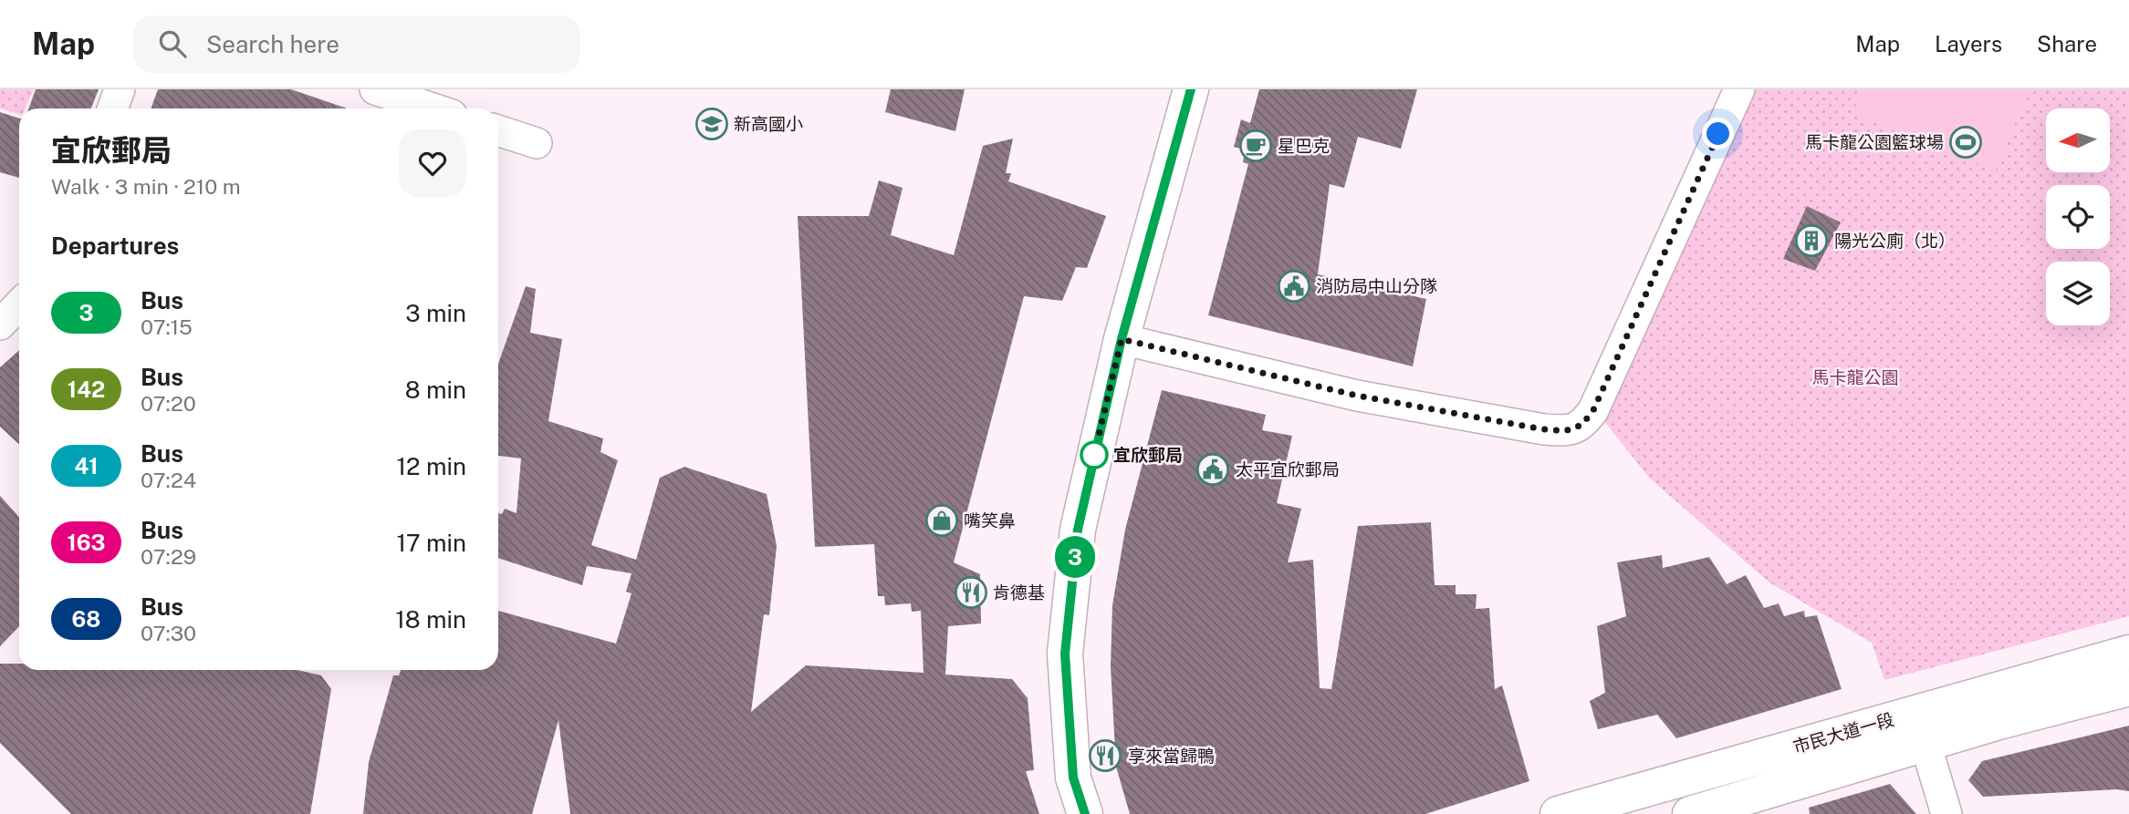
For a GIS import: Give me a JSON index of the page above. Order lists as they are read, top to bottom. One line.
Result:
{"streets":{"street":["市民大道一段"]},"parks":["馬卡龍公園"],"places":{"school or university":["新高國小"],"sports":["馬卡龍公園籃球場"],"cafe":["星巴克"],"building":["陽光公廁（北）"],"public building":["消防局中山分隊","太平宜欣郵局"],"other":["宜欣郵局"],"shop":["嘴笑鼻"],"restaurant":["肯德基","享來當歸鴨"]},"lines":["bus line 3"],"north":"left","page":{"header":"Map","search":"Search here","nav":["Map","Layers","Share"],"on_map":"3","heading":[["宜欣郵局","Walk · 3 min · 210 m"],"Departures"],"list":[{"mark":"3","name":"Bus","note":"07:15","value":"3 min"},{"mark":"142","name":"Bus","note":"07:20","value":"8 min"},{"mark":"41","name":"Bus","note":"07:24","value":"12 min"},{"mark":"163","name":"Bus","note":"07:29","value":"17 min"},{"mark":"68","name":"Bus","note":"07:30","value":"18 min"}]}}
